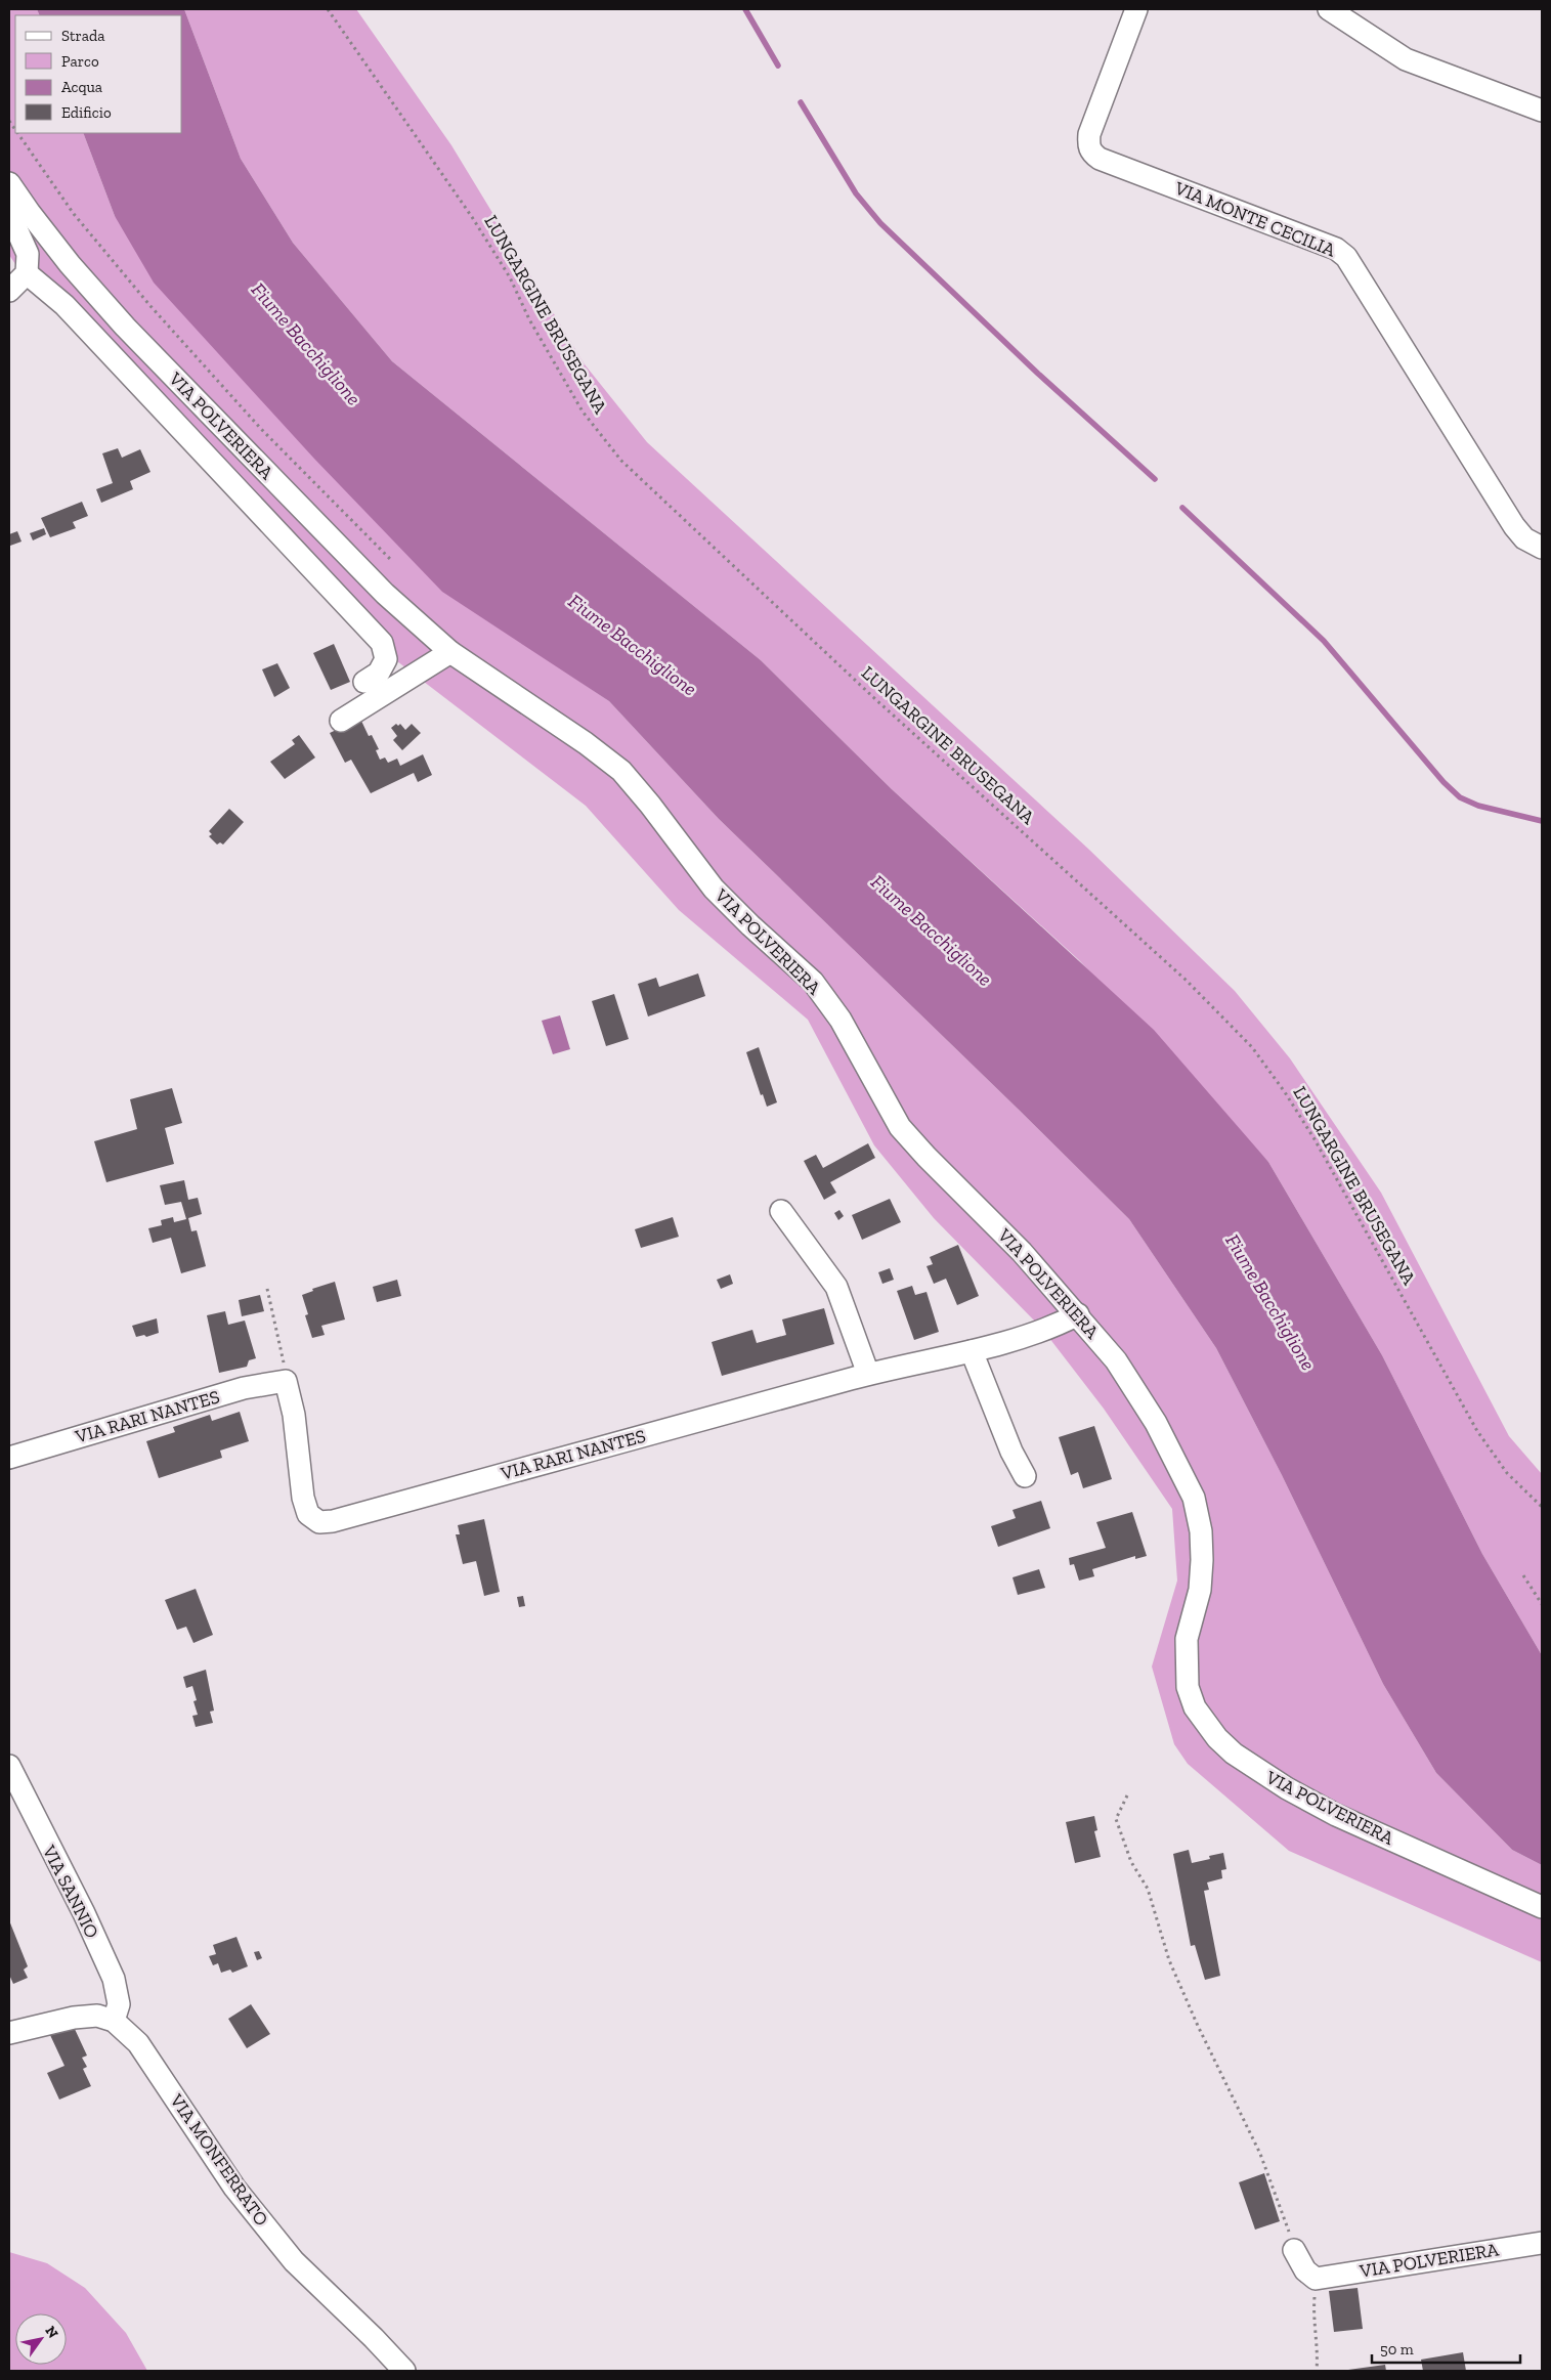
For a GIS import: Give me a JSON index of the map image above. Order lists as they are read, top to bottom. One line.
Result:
{"streets":{"street":["VIA MONTE CECILIA","VIA POLVERIERA","VIA RARI NANTES","VIA SANNIO","VIA MONFERRATO"],"path":["LUNGARGINE BRUSEGANA"]},"crossings":[["VIA POLVERIERA","VIA RARI NANTES"],["VIA SANNIO","VIA MONFERRATO"]],"water":["Fiume Bacchiglione"],"legend":["Strada","Parco","Acqua","Edificio"],"scale_bar":"50 m","north":"top right"}
